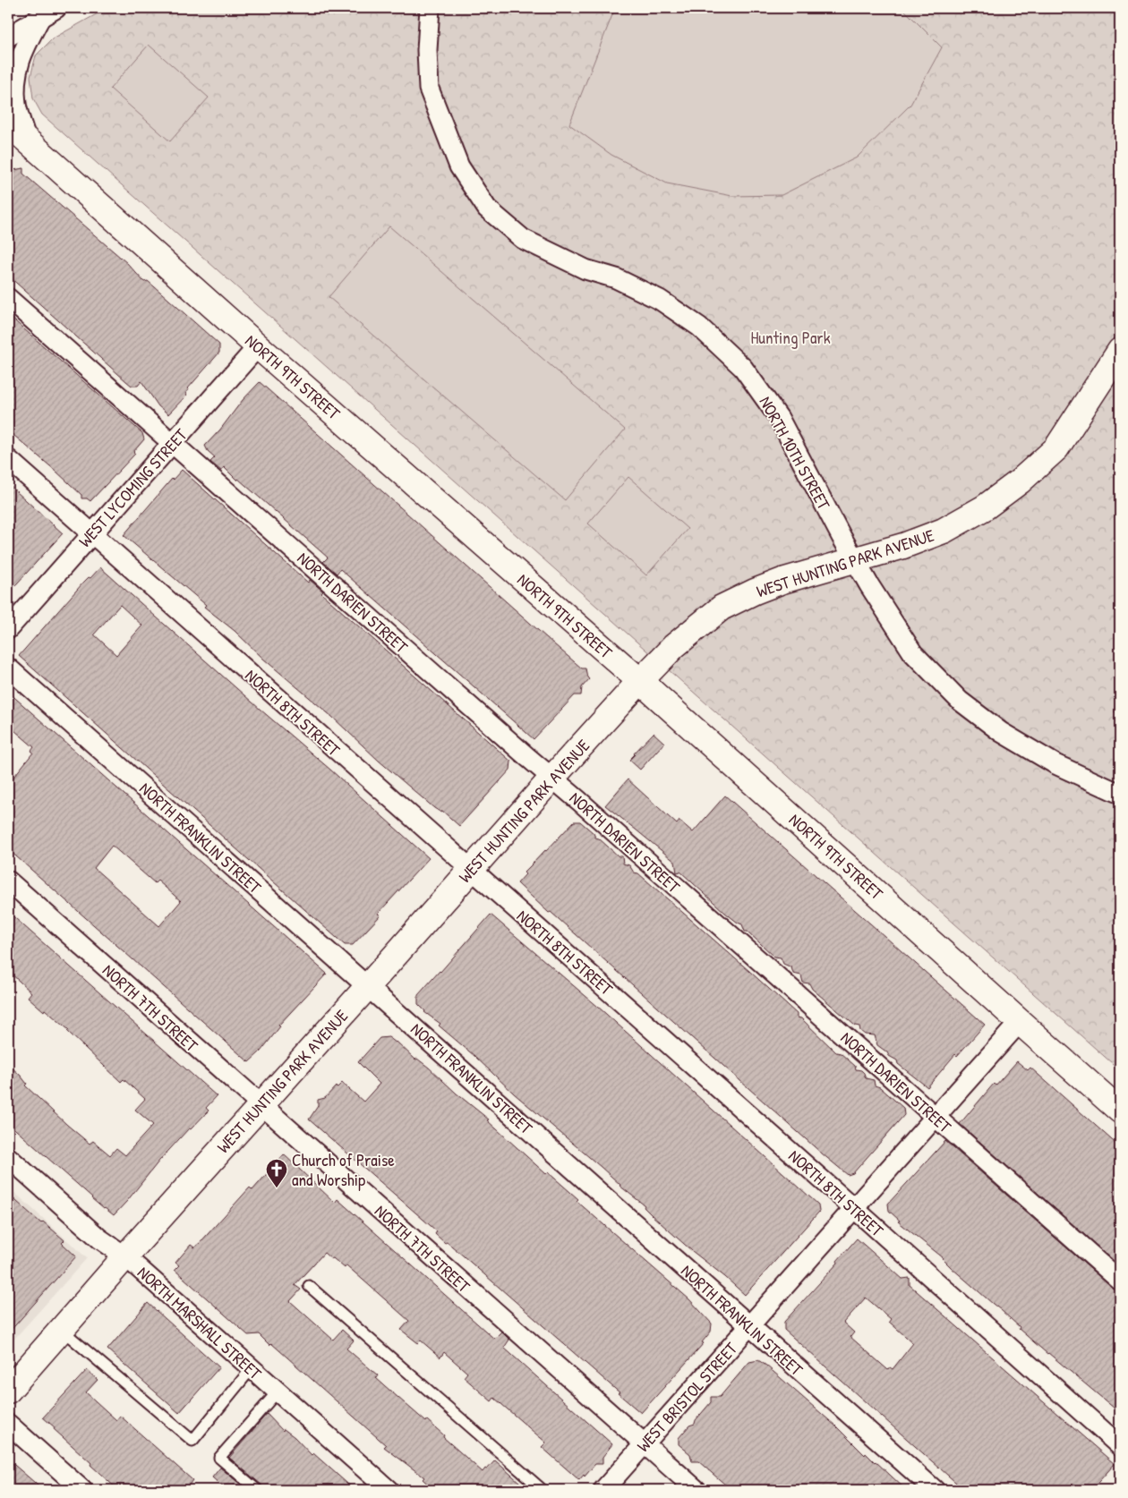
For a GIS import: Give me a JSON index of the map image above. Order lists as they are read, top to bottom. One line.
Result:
{"streets":{"main road":["NORTH 9TH STREET","WEST HUNTING PARK AVENUE"],"street":["NORTH 10TH STREET","WEST LYCOMING STREET","NORTH DARIEN STREET","NORTH 8TH STREET","NORTH FRANKLIN STREET","NORTH 7TH STREET","NORTH MARSHALL STREET","WEST BRISTOL STREET"]},"crossings":[["NORTH 9TH STREET","WEST LYCOMING STREET"],["NORTH 9TH STREET","WEST HUNTING PARK AVENUE"],["NORTH 9TH STREET","WEST BRISTOL STREET"],["NORTH 10TH STREET","WEST HUNTING PARK AVENUE"],["WEST LYCOMING STREET","NORTH DARIEN STREET"],["WEST LYCOMING STREET","NORTH 8TH STREET"],["WEST HUNTING PARK AVENUE","NORTH DARIEN STREET"],["WEST HUNTING PARK AVENUE","NORTH 8TH STREET"],["WEST HUNTING PARK AVENUE","NORTH FRANKLIN STREET"],["WEST HUNTING PARK AVENUE","NORTH 7TH STREET"],["WEST HUNTING PARK AVENUE","NORTH MARSHALL STREET"],["NORTH DARIEN STREET","WEST BRISTOL STREET"],["NORTH 8TH STREET","WEST BRISTOL STREET"],["NORTH FRANKLIN STREET","WEST BRISTOL STREET"],["NORTH 7TH STREET","WEST BRISTOL STREET"]],"parks":["Hunting Park"],"places":{"church":["Church of Praise and Worship"]}}
